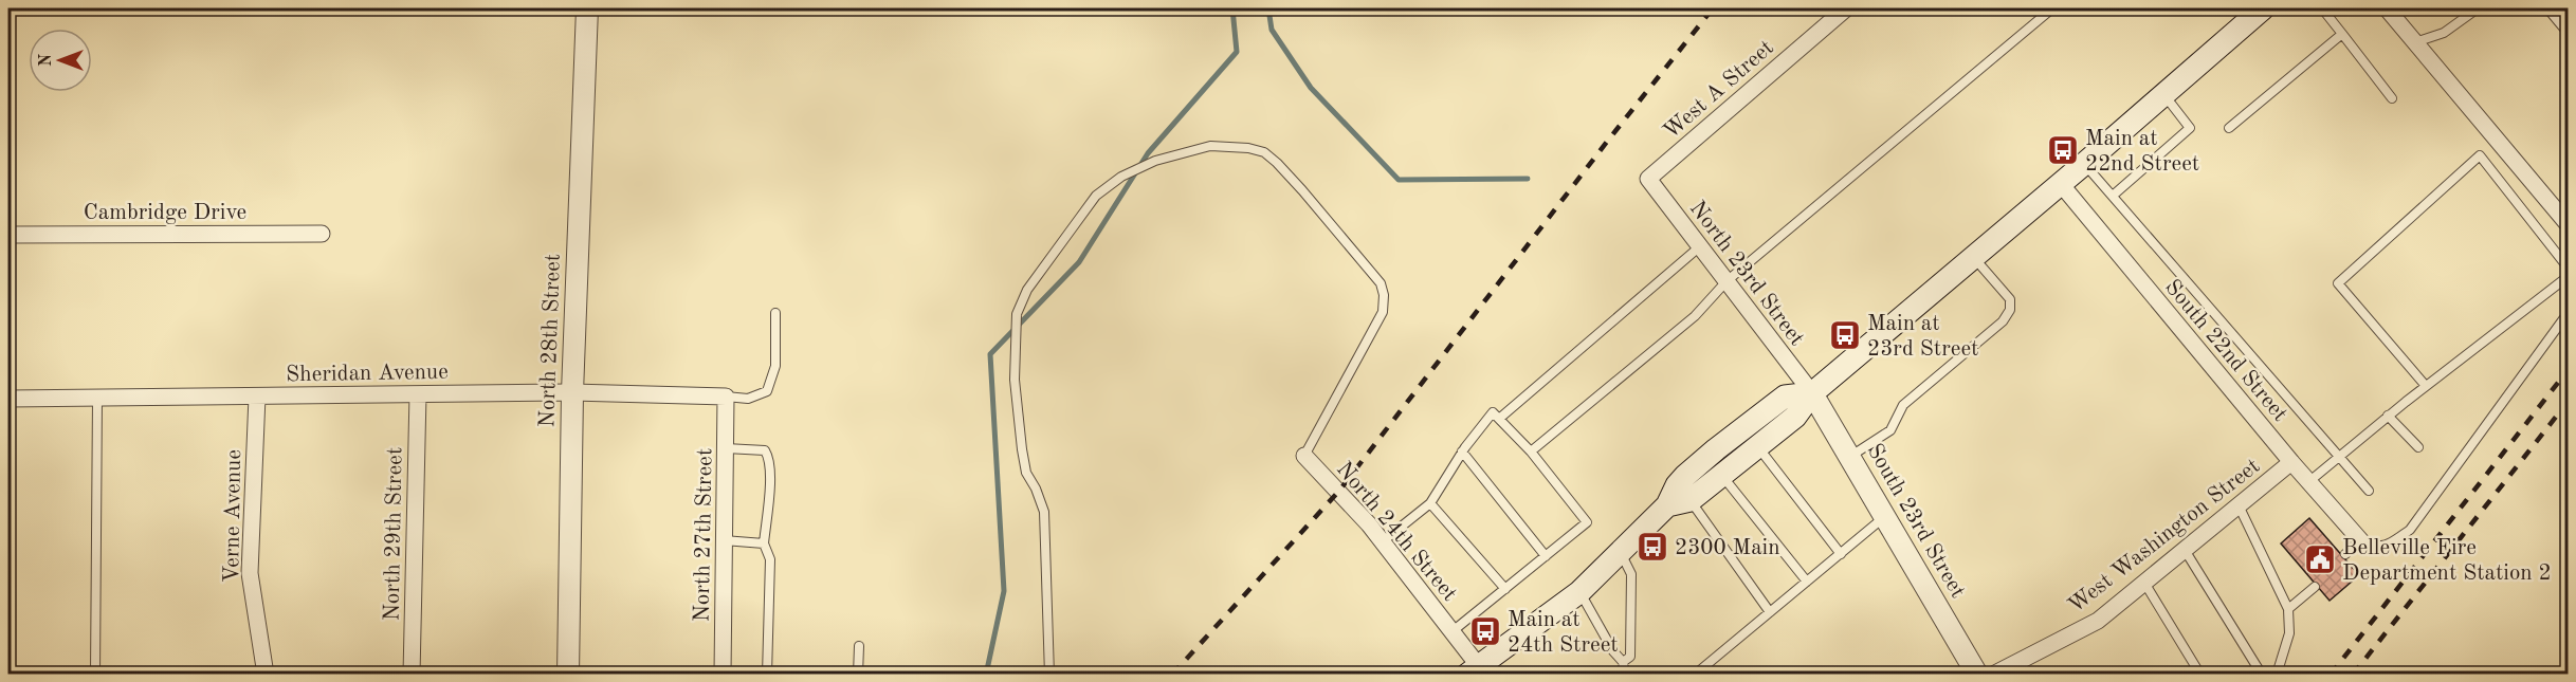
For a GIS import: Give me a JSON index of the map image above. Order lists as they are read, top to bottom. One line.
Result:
{"streets":{"street":["West A Street","Cambridge Drive","North 23rd Street","North 28th Street","South 22nd Street","Sheridan Avenue","Verne Avenue","South 23rd Street","North 24th Street","North 29th Street","North 27th Street","West Washington Street"]},"crossings":[["West A Street","North 23rd Street"],["North 23rd Street","South 23rd Street"],["North 28th Street","Sheridan Avenue"],["South 22nd Street","West Washington Street"],["Sheridan Avenue","Verne Avenue"],["Sheridan Avenue","North 29th Street"],["Sheridan Avenue","North 27th Street"]],"places":{"bus stop":["Main at 22nd Street","Main at 23rd Street","2300 Main","Main at 24th Street"],"public building":["Belleville Fire Department Station 2"]},"north":"left"}
